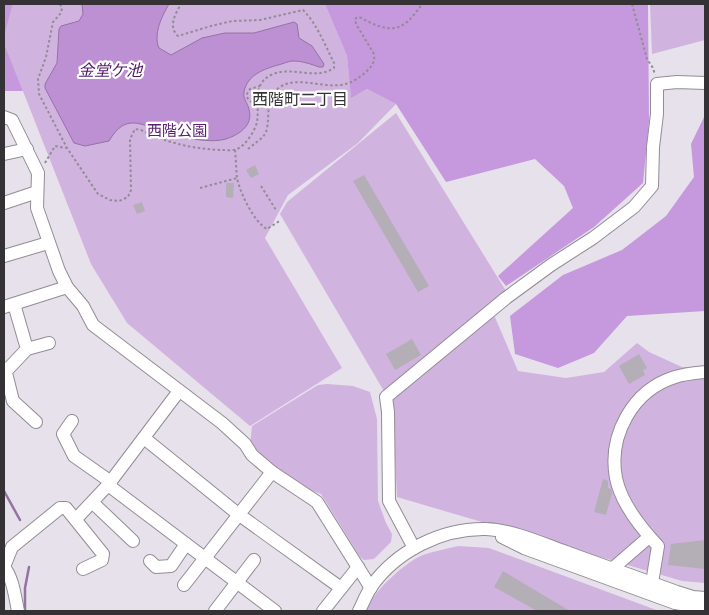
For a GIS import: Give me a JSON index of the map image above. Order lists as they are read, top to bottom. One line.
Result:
{"districts":["西階町二丁目"],"water":["金堂ケ池"],"parks":["西階公園"]}
